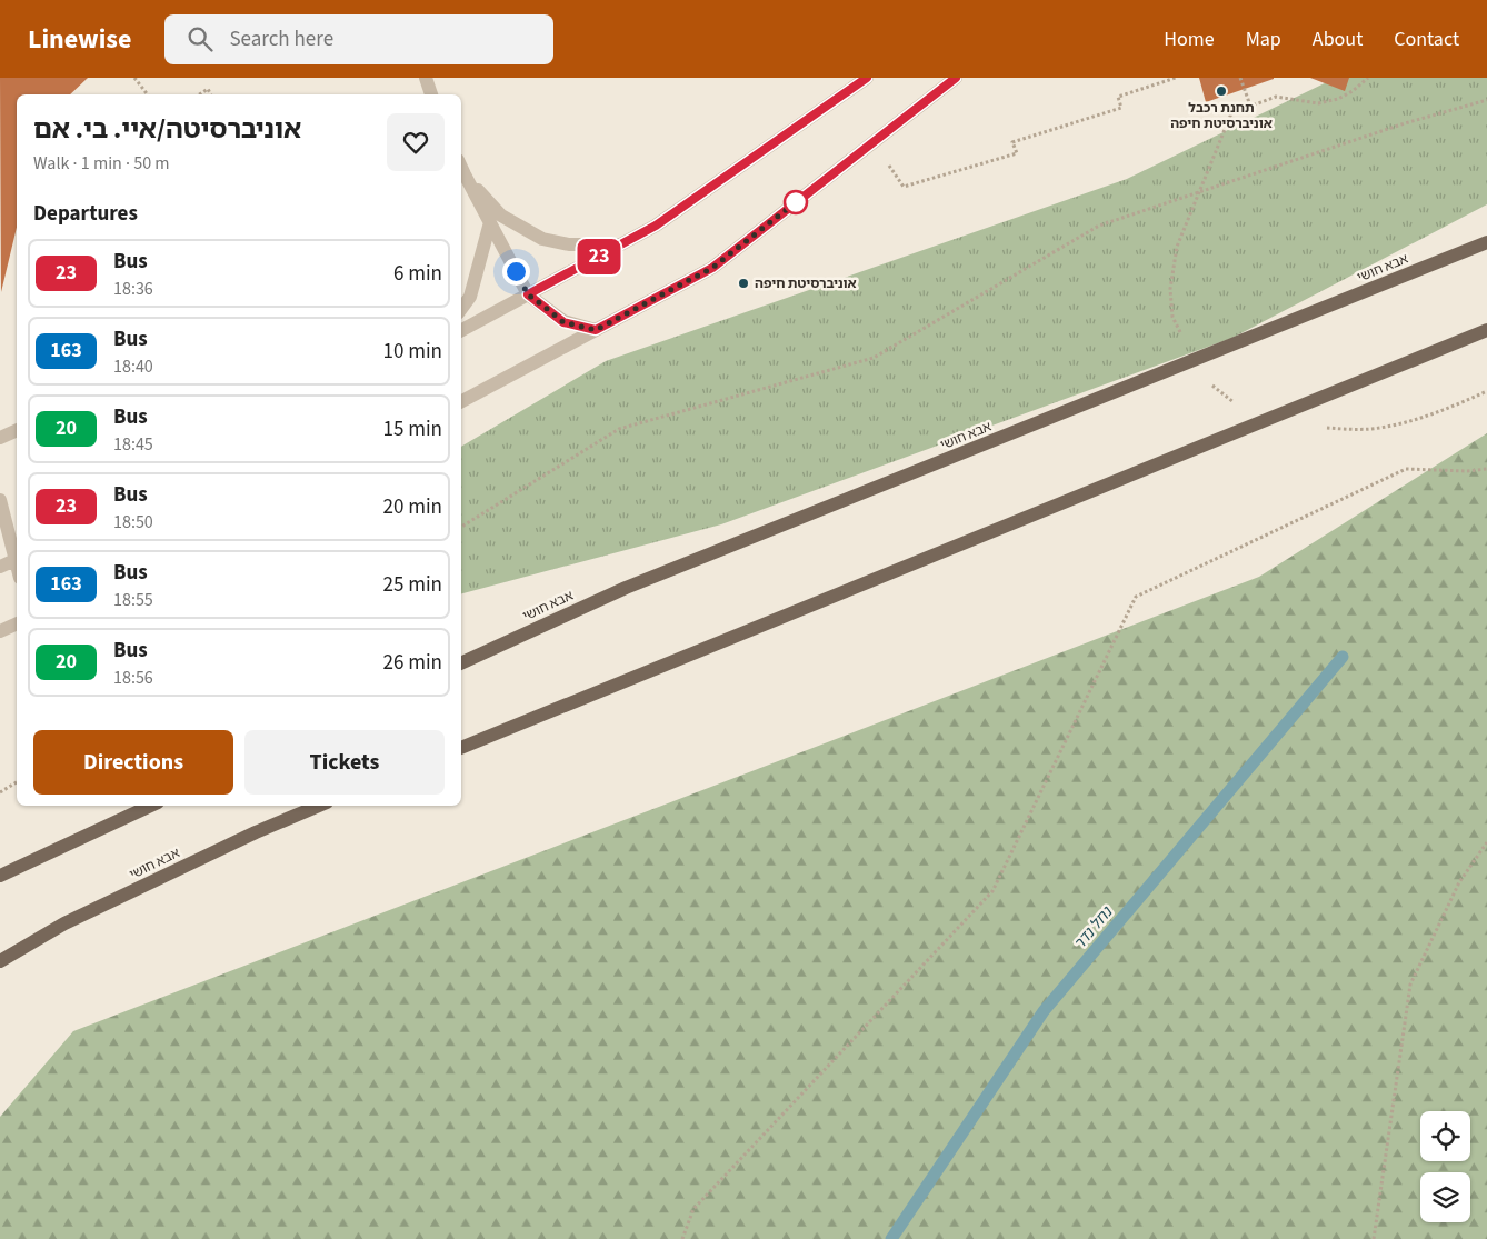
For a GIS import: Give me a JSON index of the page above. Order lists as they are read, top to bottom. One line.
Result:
{"streets":{"main road":["אבא חושי"]},"water":["נחל נדר"],"places":["תחנת רכבל אוניברסיטת חיפה","אוניברסיטת חיפה"],"lines":["bus line 23"],"page":{"header":"Linewise","search":"Search here","nav":["Home","Map","About","Contact"],"on_map":"23","heading":[["אוניברסיטה/איי. בי. אם","Walk · 1 min · 50 m"],"Departures"],"list":[{"mark":"23","name":"Bus","note":"18:36","value":"6 min"},{"mark":"163","name":"Bus","note":"18:40","value":"10 min"},{"mark":"20","name":"Bus","note":"18:45","value":"15 min"},{"mark":"23","name":"Bus","note":"18:50","value":"20 min"},{"mark":"163","name":"Bus","note":"18:55","value":"25 min"},{"mark":"20","name":"Bus","note":"18:56","value":"26 min"}],"buttons":["Directions","Tickets"]}}
